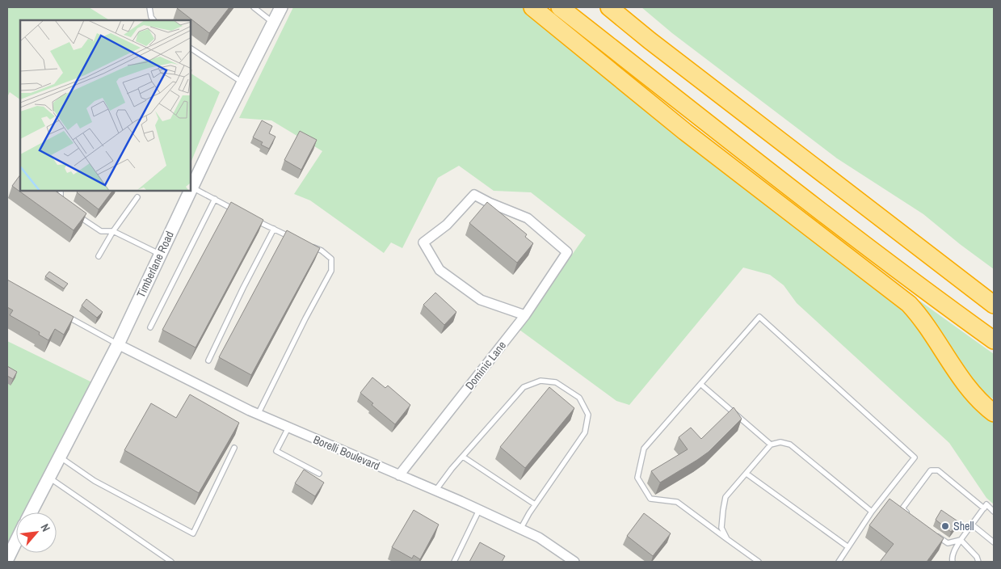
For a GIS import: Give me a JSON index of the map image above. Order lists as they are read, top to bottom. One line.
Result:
{"streets":{"street":["Timberlane Road","Dominic Lane","Borelli Boulevard"]},"crossings":[["Timberlane Road","Borelli Boulevard"],["Dominic Lane","Borelli Boulevard"]],"places":["Shell"],"north":"top right"}
